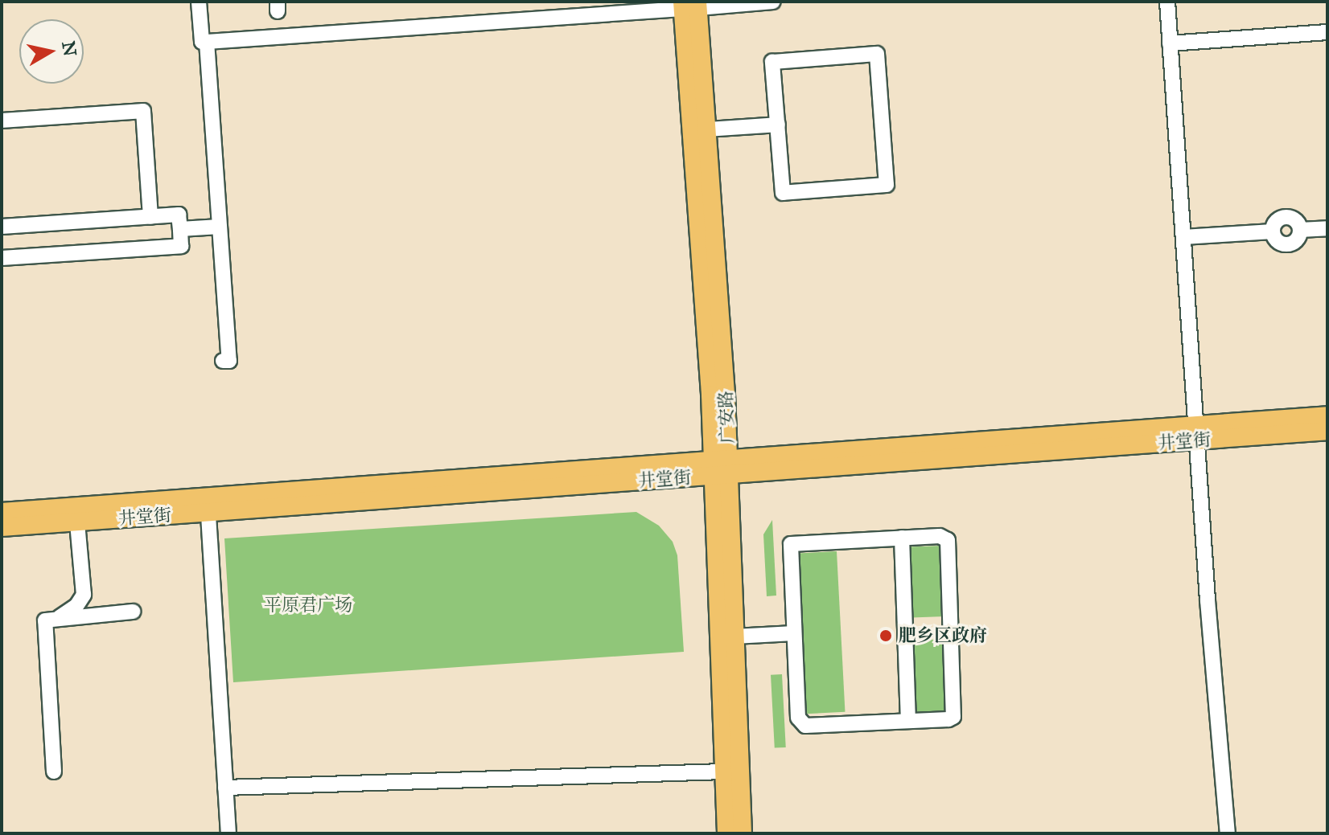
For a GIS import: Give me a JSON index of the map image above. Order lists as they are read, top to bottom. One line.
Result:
{"streets":{"main road":["广安路","井堂街"]},"crossings":[["广安路","井堂街"]],"parks":["平原君广场"],"places":["肥乡区政府"],"north":"right"}
